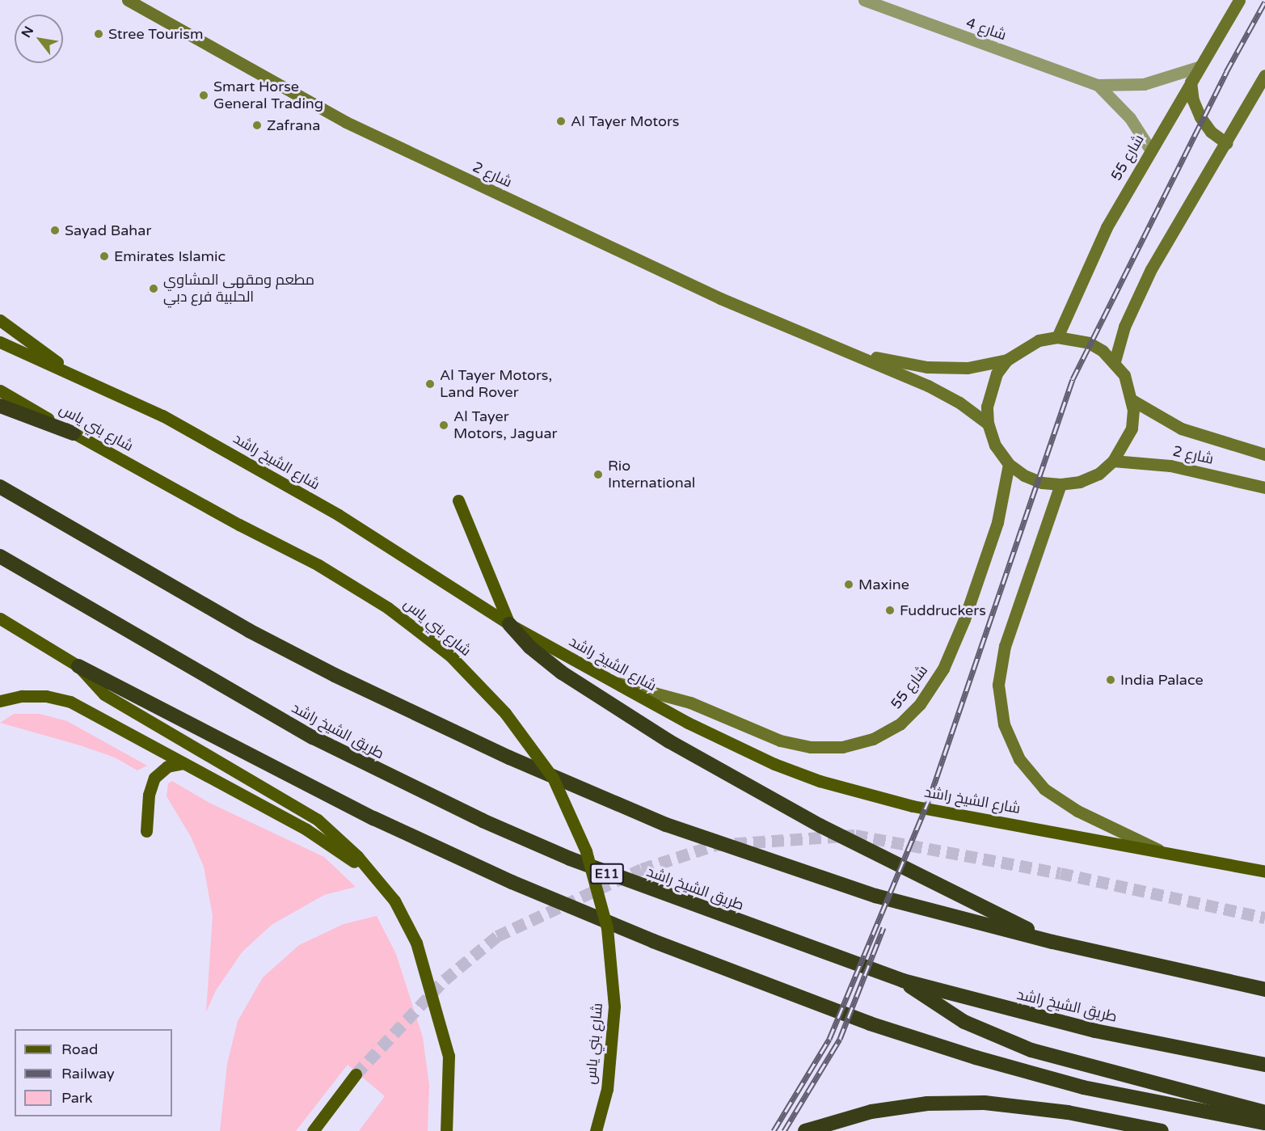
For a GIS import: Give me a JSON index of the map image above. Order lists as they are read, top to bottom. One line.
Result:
{"streets":{"highway":["طريق الشيخ راشد","E11"],"main road":["شارع بني ياس","شارع الشيخ راشد"],"street":["شارع 4","شارع 55","شارع 2"]},"crossings":[["شارع 4","شارع 55"],["شارع 55","شارع 2"],["شارع 55","شارع الشيخ راشد"]],"places":["Stree Tourism","Smart Horse General Trading","Al Tayer Motors","Zafrana","Sayad Bahar","Emirates Islamic","مطعم ومقهى المشاوي الحلبية فرع دبي","Al Tayer Motors, Land Rover","Al Tayer Motors, Jaguar","Rio International","Maxine","Fuddruckers","India Palace"],"legend":["Road","Railway","Park"],"north":"top left"}
